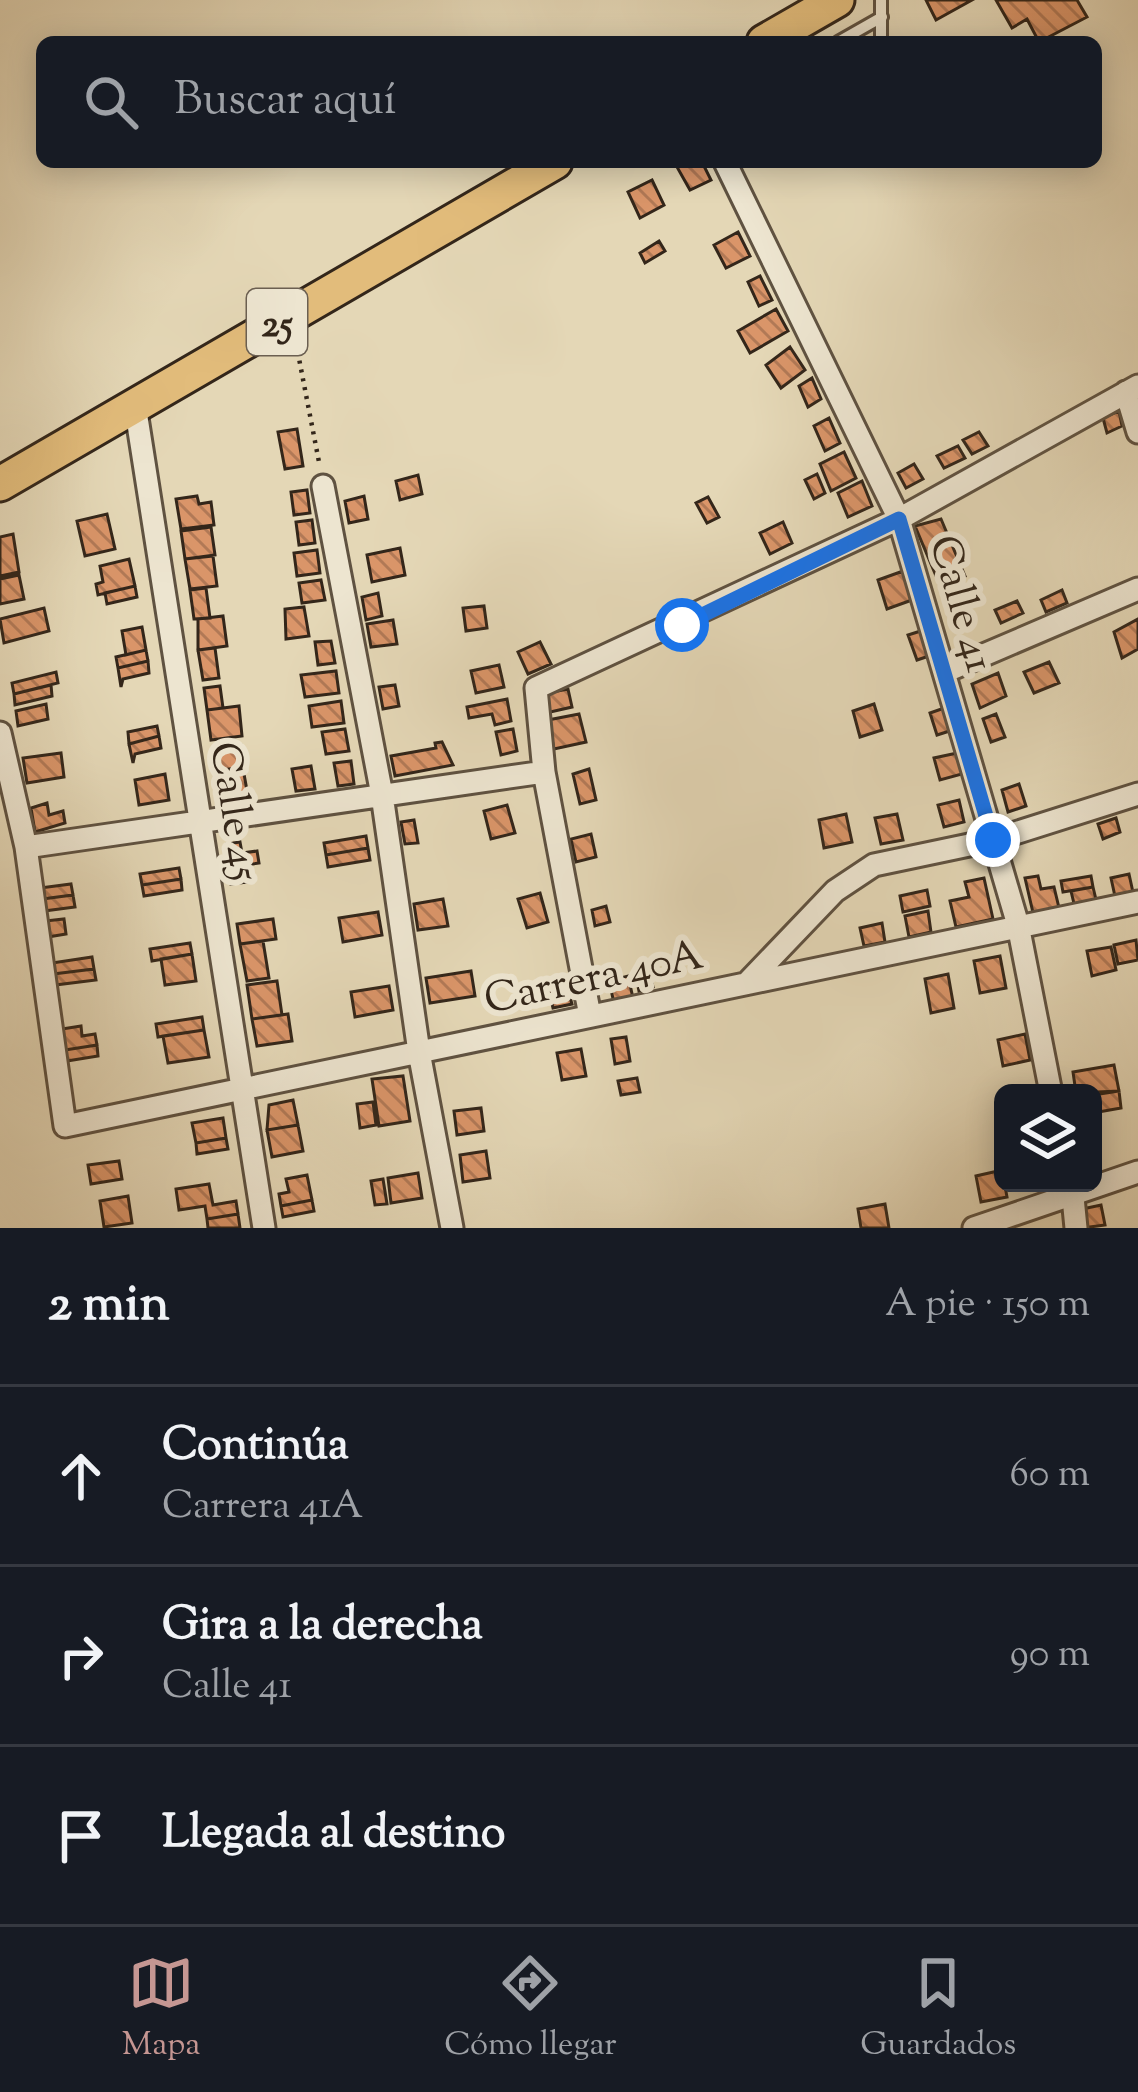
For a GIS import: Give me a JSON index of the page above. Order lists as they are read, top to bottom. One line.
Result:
{"streets":{"highway":["25"],"street":["Calle 41","Calle 45","Carrera 40A"]},"crossings":[["25","Calle 45"],["Calle 41","Carrera 40A"],["Calle 45","Carrera 40A"]],"page":{"search":"Buscar aquí","heading":["2 min","A pie · 150 m"],"list":[["Continúa","Carrera 41A","60 m"],["Gira a la derecha","Calle 41","90 m"],"Llegada al destino"],"nav":["Mapa","Cómo llegar","Guardados"]}}
